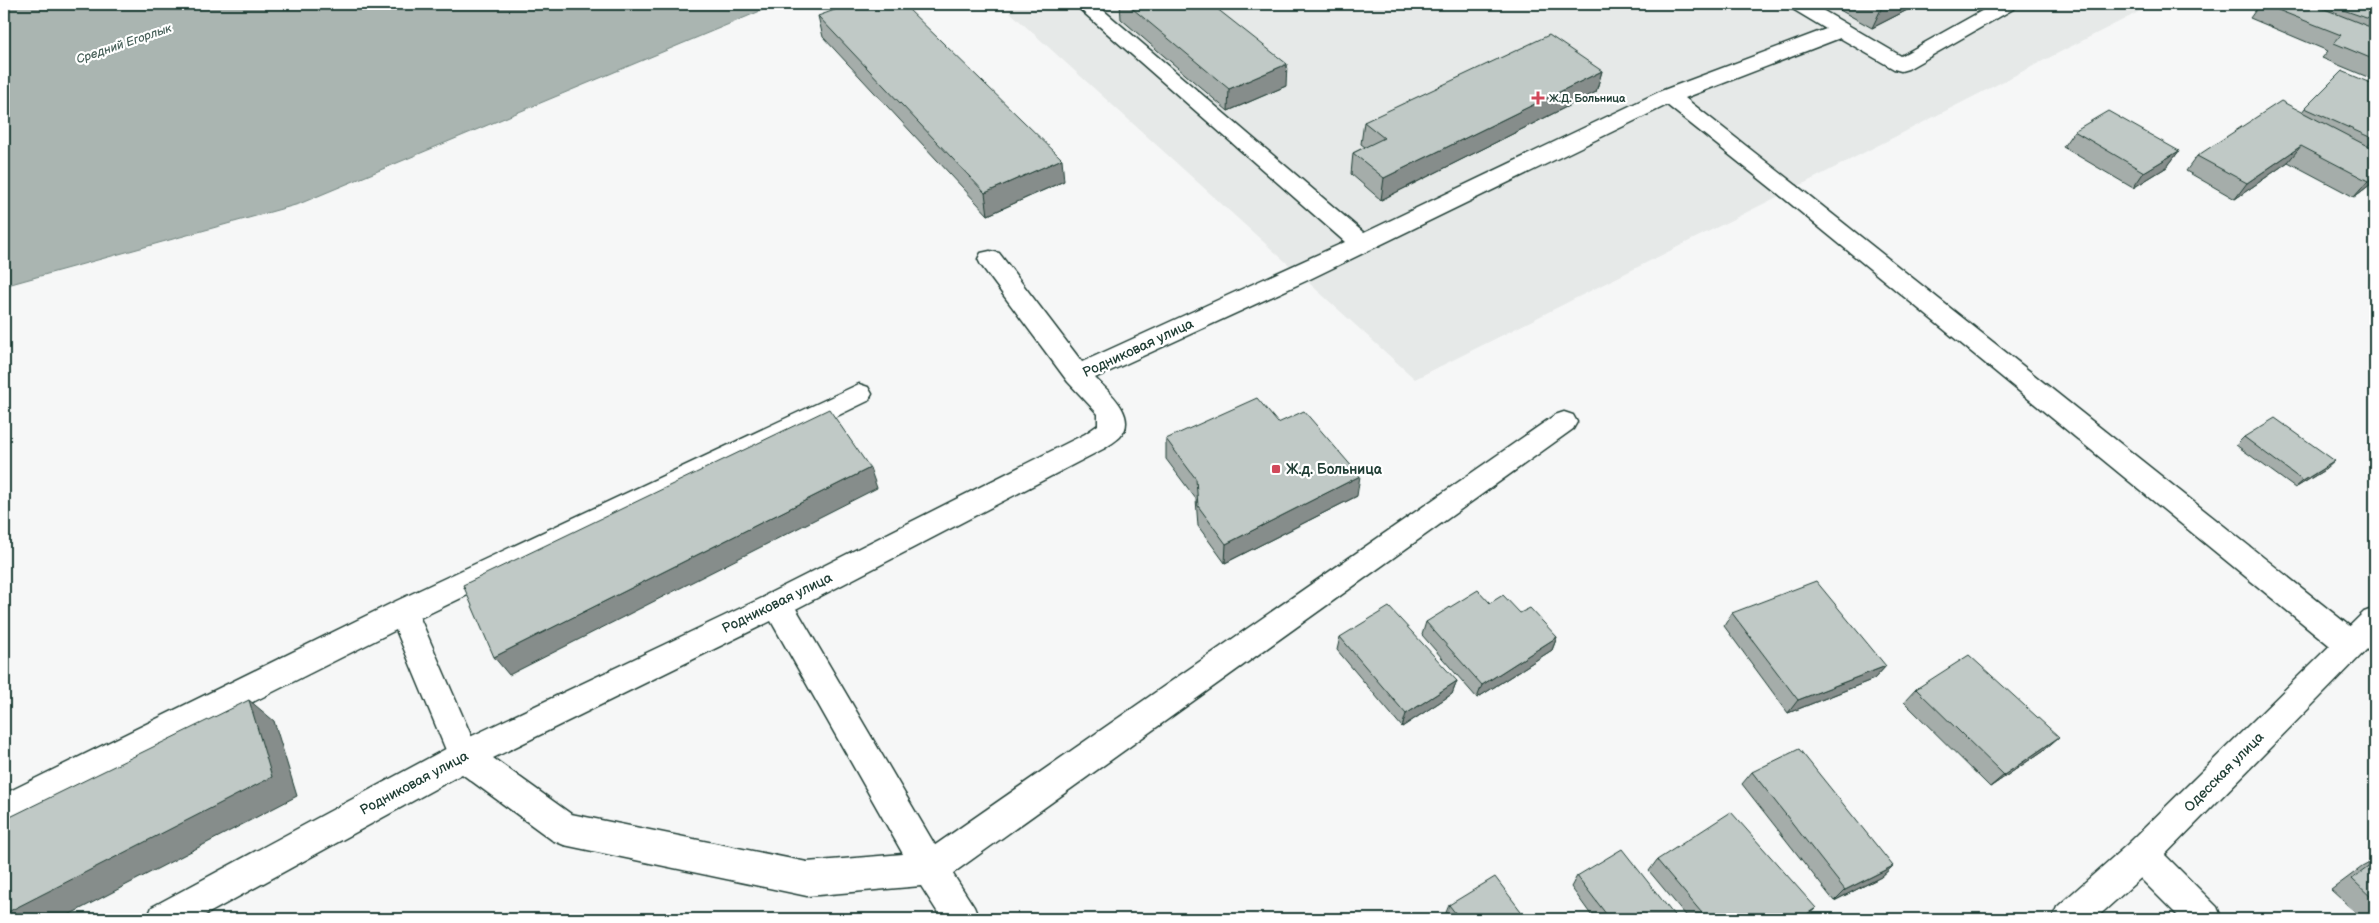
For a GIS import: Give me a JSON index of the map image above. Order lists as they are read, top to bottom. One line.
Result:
{"streets":{"street":["Родниковая улица","Одесская улица"]},"water":["Средний Егорлык"],"places":{"health":["Ж.Д. Больница"],"transit":["Ж.д. Больница"]}}
